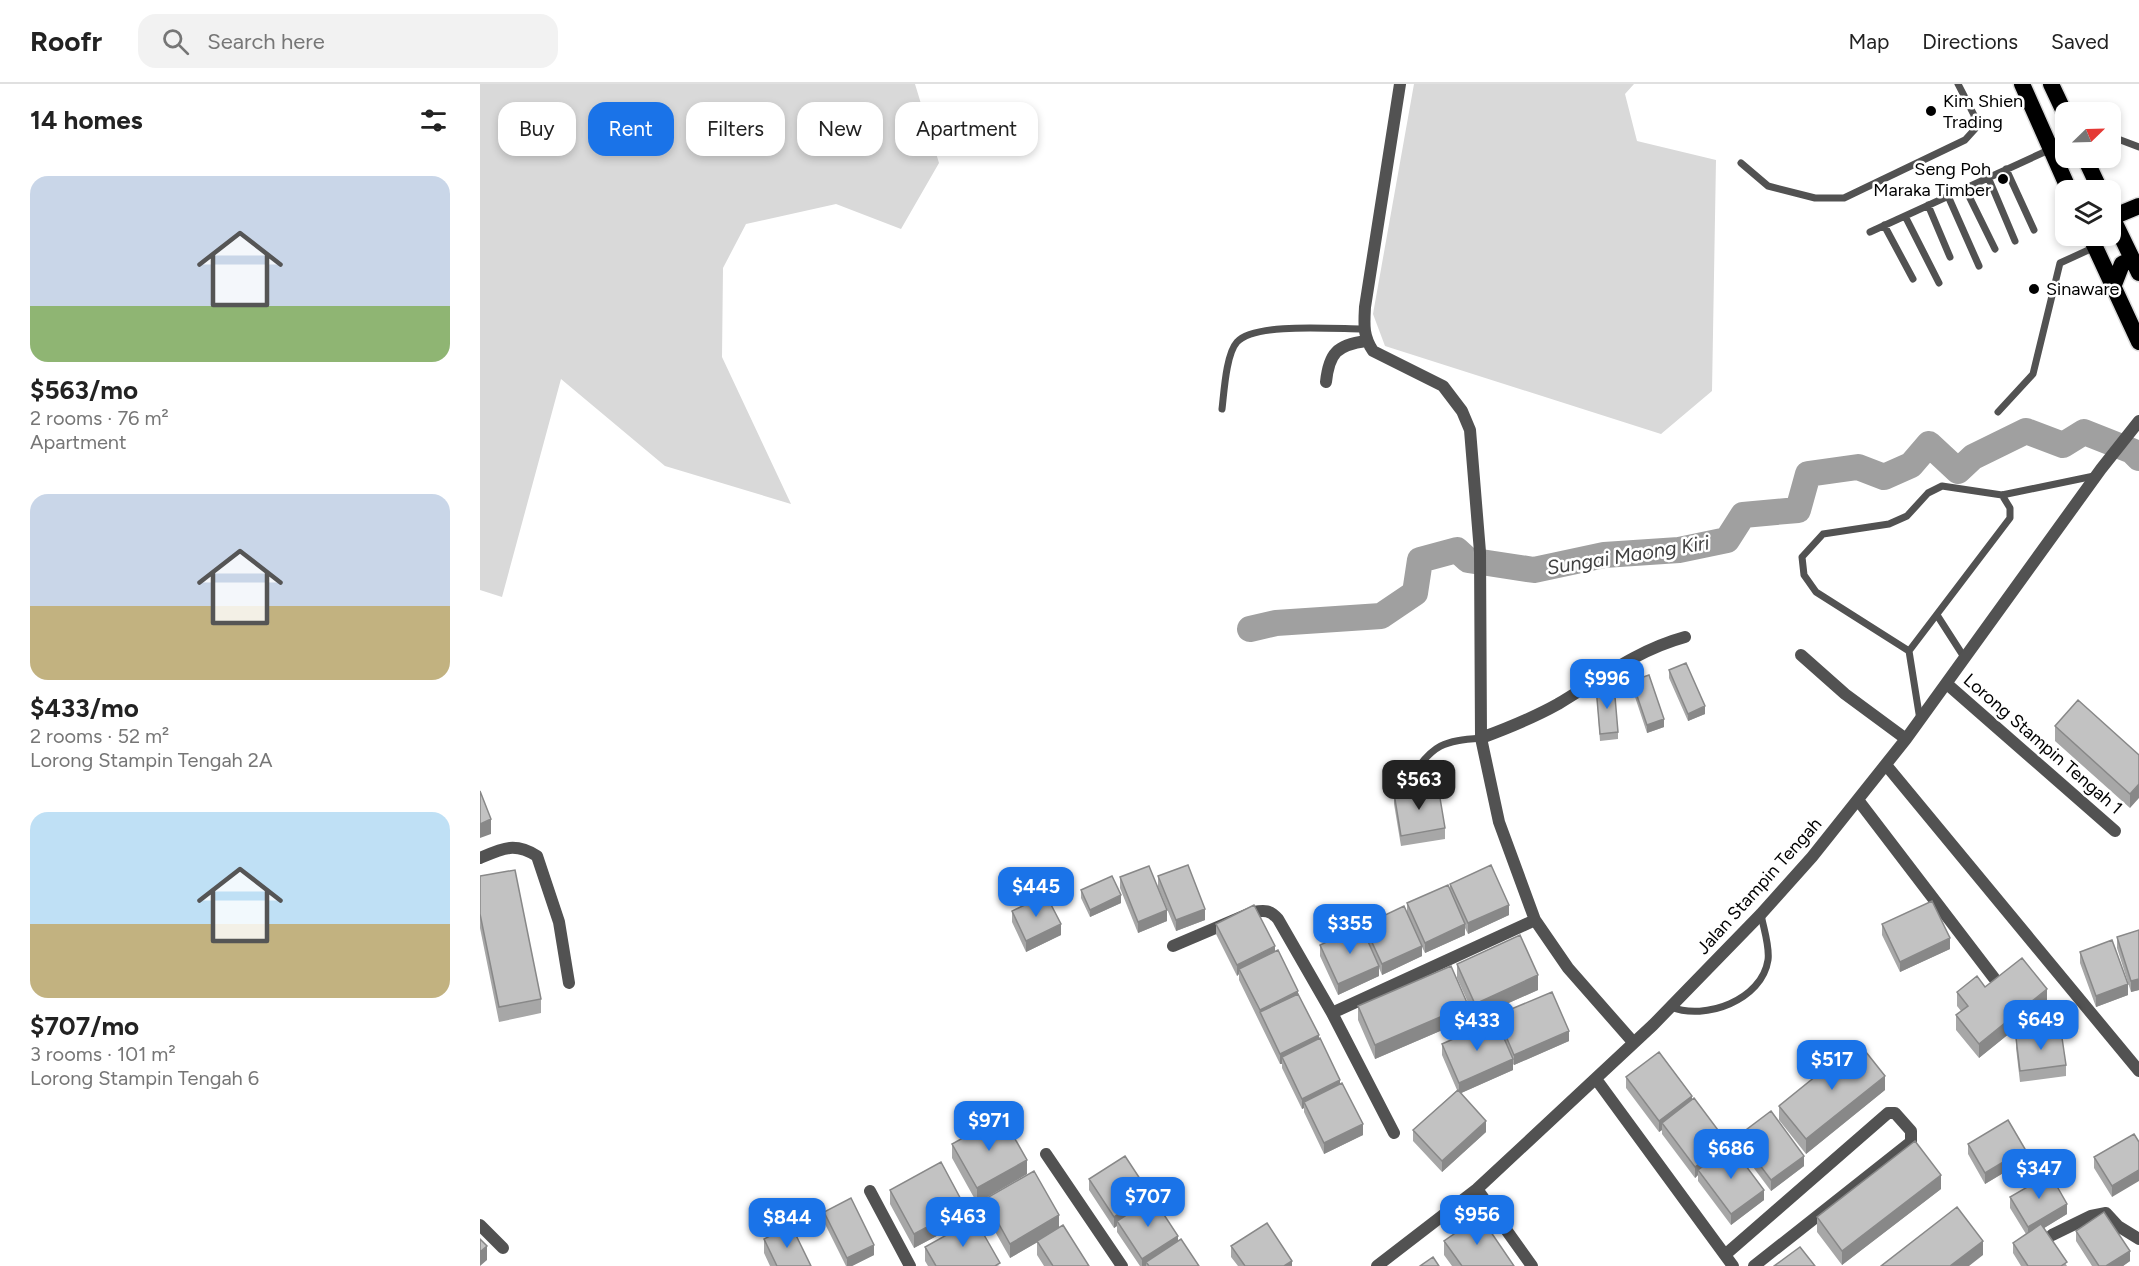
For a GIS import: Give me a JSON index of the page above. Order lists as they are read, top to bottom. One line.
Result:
{"streets":{"street":["Lorong Stampin Tengah 1","Jalan Stampin Tengah"]},"crossings":[["Lorong Stampin Tengah 1","Jalan Stampin Tengah"]],"water":["Sungai Maong Kiri"],"places":["Kim Shien Trading","Seng Poh Maraka Timber","Sinaware"],"north":"top right","page":{"header":"Roofr","search":"Search here","nav":["Map","Directions","Saved"],"heading":"14 homes","chip":["Buy","Rent","Filters","New","Apartment"],"list":[{"name":"$563/mo","note":"2 rooms · 76 m² · Apartment"},{"name":"$433/mo","note":"2 rooms · 52 m² · Lorong Stampin Tengah 2A"},{"name":"$707/mo","note":"3 rooms · 101 m² · Lorong Stampin Tengah 6"}],"price":["$996","$563","$445","$355","$649","$433","$517","$971","$686","$347","$707","$956","$463","$844"]}}
